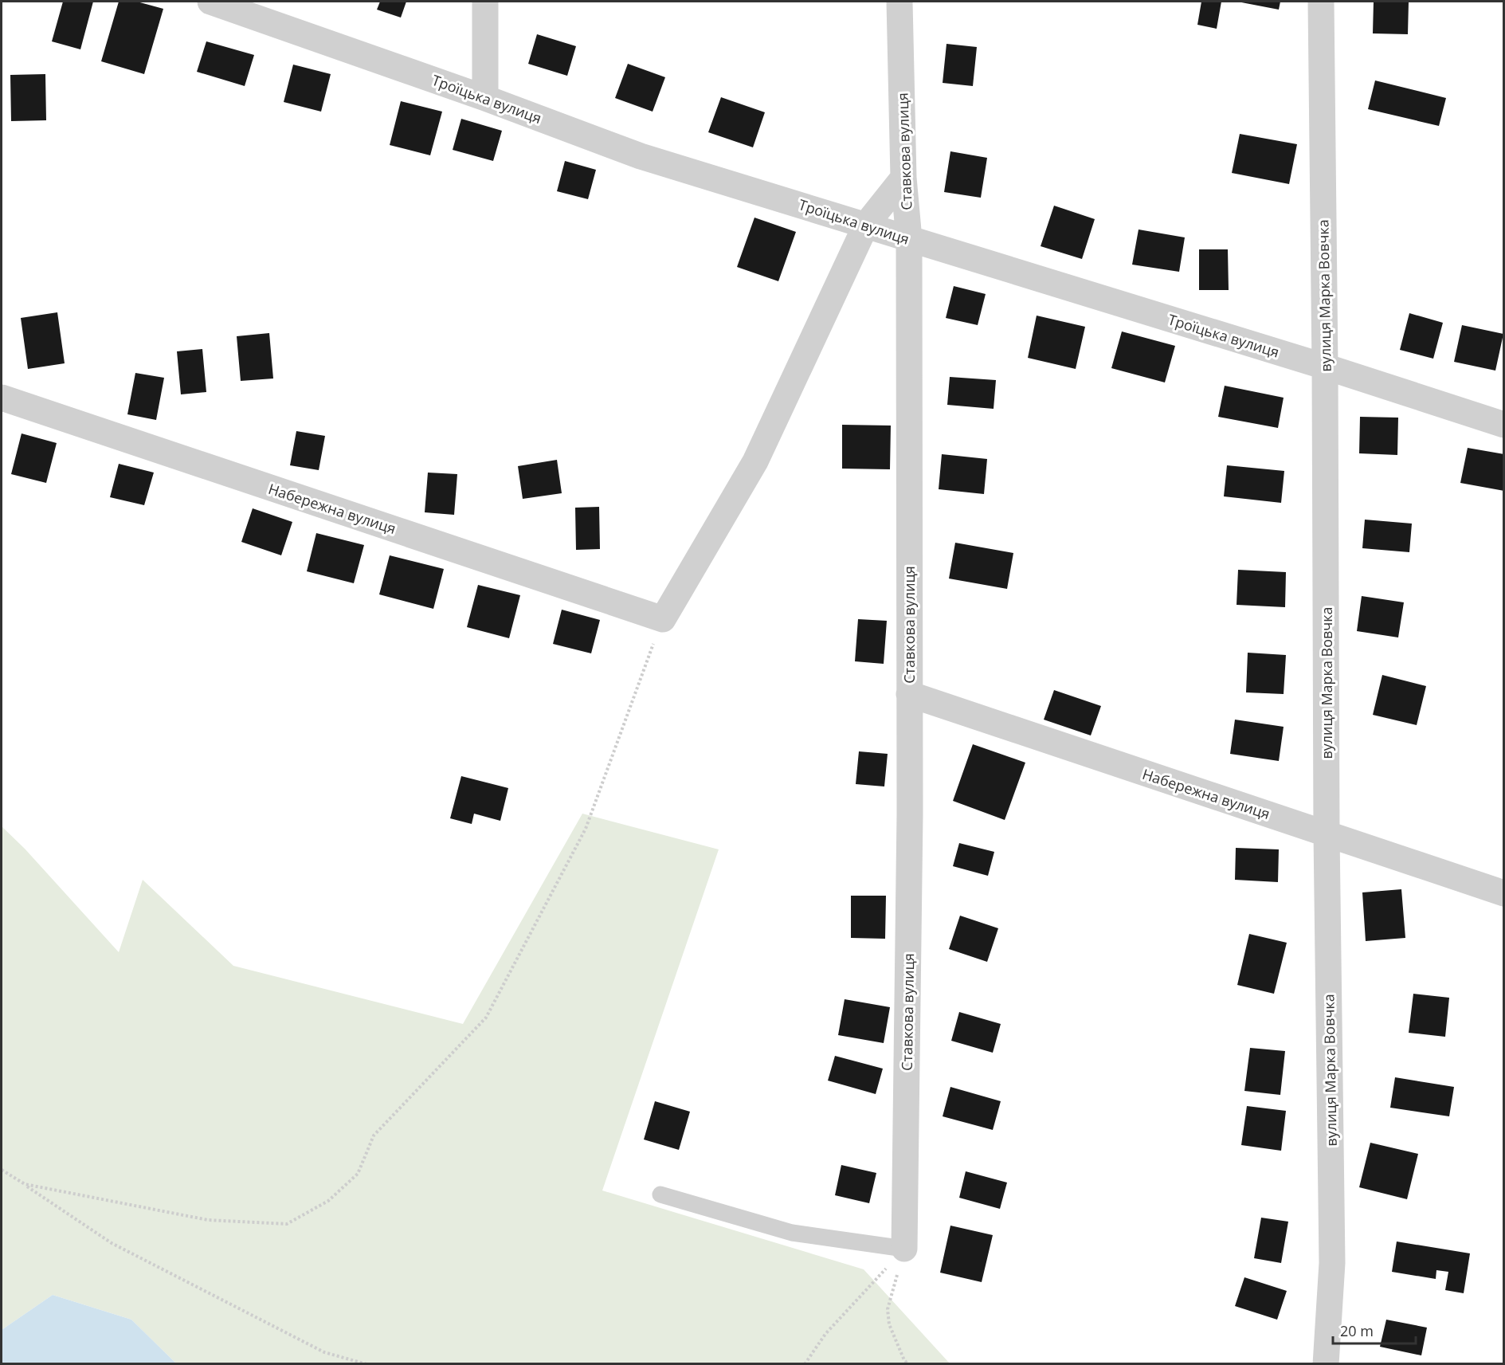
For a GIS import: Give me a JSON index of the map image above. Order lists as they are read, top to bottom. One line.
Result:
{"streets":{"street":["Троїцька вулиця","Ставкова вулиця","вулиця Марка Вовчка","Набережна вулиця"]},"crossings":[["Троїцька вулиця","Ставкова вулиця"],["Троїцька вулиця","вулиця Марка Вовчка"],["Ставкова вулиця","Набережна вулиця"],["вулиця Марка Вовчка","Набережна вулиця"]],"scale_bar":"20 m"}
